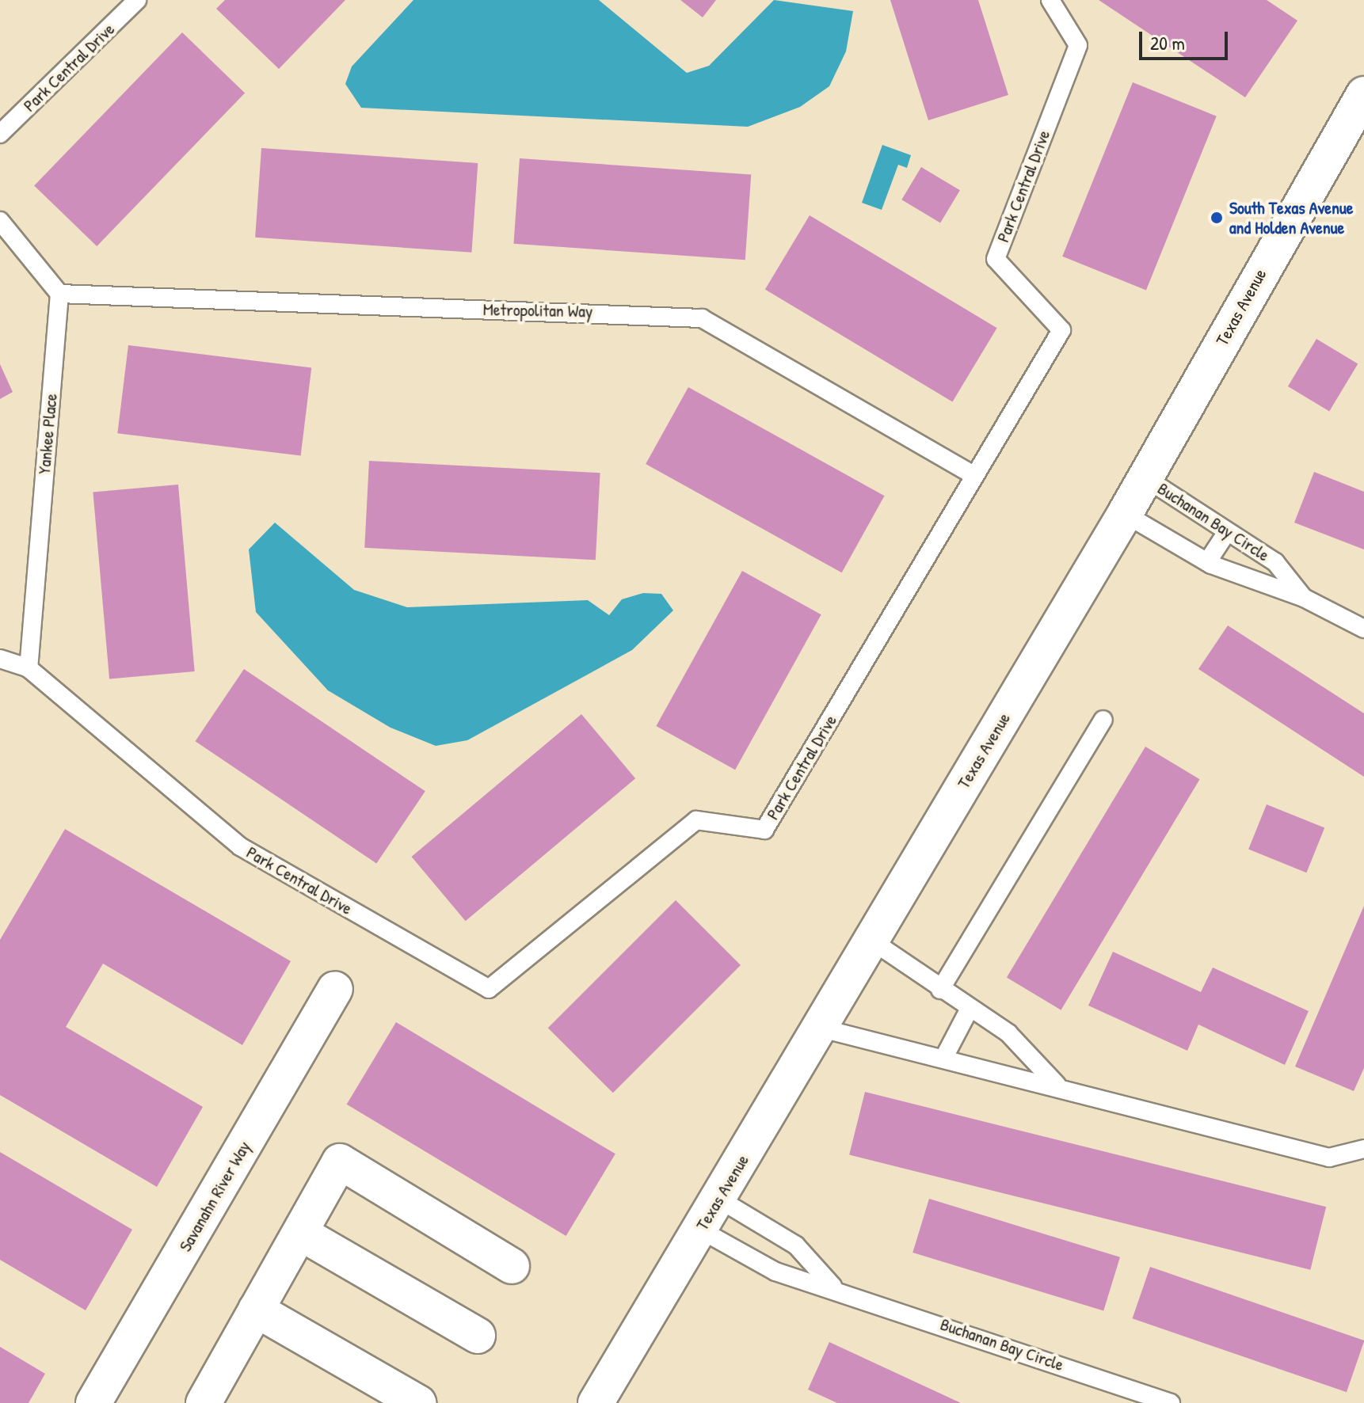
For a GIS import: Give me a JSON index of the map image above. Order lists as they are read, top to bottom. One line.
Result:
{"streets":{"street":["Texas Avenue","Savanahn River Way"],"lane":["Park Central Drive","Metropolitan Way","Yankee Place","Buchanan Bay Circle"]},"crossings":[["Park Central Drive","Metropolitan Way"],["Park Central Drive","Yankee Place"],["Texas Avenue","Buchanan Bay Circle"],["Metropolitan Way","Yankee Place"]],"places":["South Texas Avenue and Holden Avenue"],"scale_bar":"20 m"}
